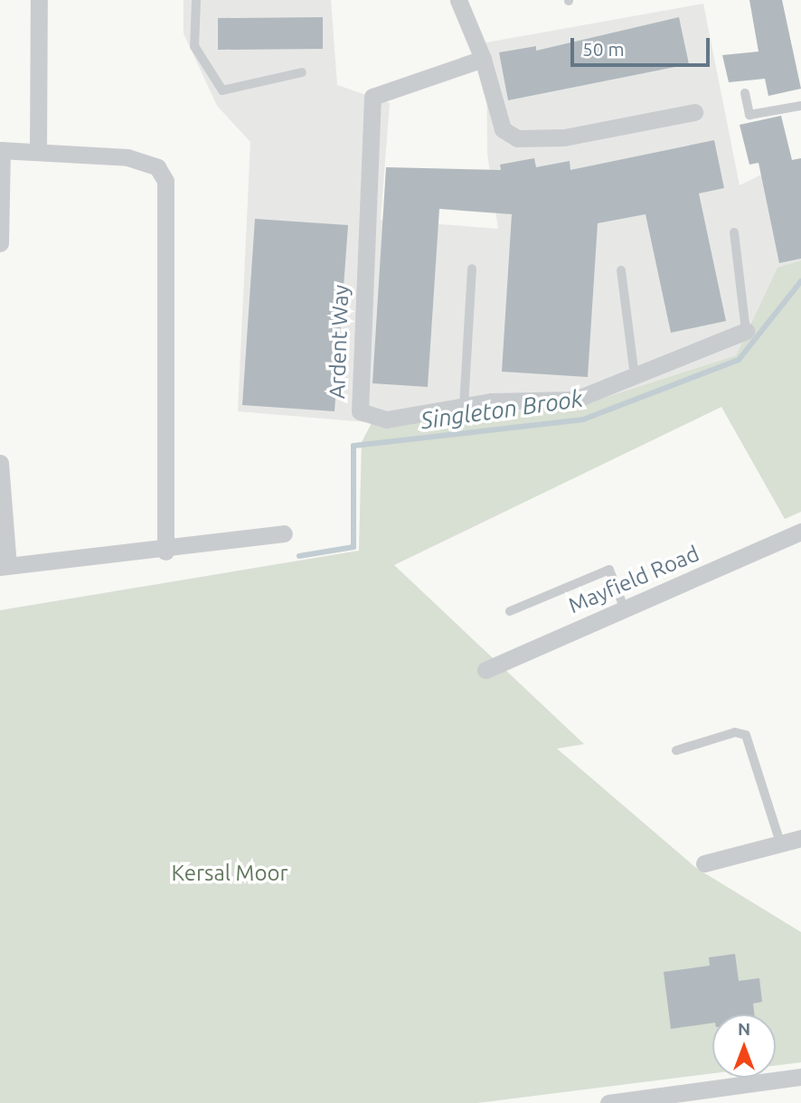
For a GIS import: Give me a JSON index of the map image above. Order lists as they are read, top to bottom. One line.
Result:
{"streets":{"street":["Ardent Way","Mayfield Road"]},"water":["Singleton Brook"],"parks":["Kersal Moor"],"scale_bar":"50 m","north":"top"}
